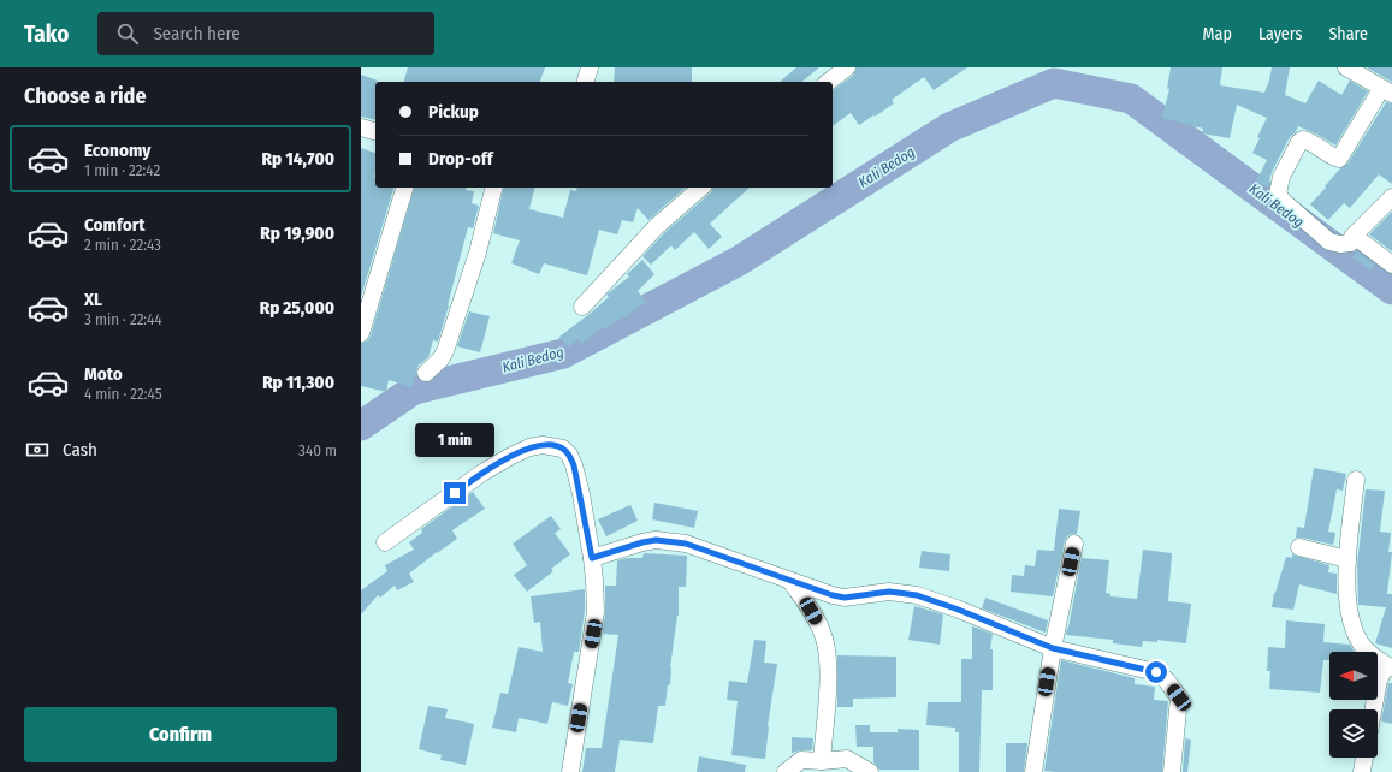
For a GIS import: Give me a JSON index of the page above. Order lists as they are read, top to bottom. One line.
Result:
{"water":["Kali Bedog"],"north":"left","page":{"header":"Tako","search":"Search here","nav":["Map","Layers","Share"],"heading":"Choose a ride","banner":["Pickup","Drop-off"],"list":[{"name":"Economy","note":"1 min · 22:42","value":"Rp 14,700"},{"name":"Comfort","note":"2 min · 22:43","value":"Rp 19,900"},{"name":"XL","note":"3 min · 22:44","value":"Rp 25,000"},{"name":"Moto","note":"4 min · 22:45","value":"Rp 11,300"}],"pay":["Cash","340 m"],"bubble":"1 min","buttons":"Confirm"}}
